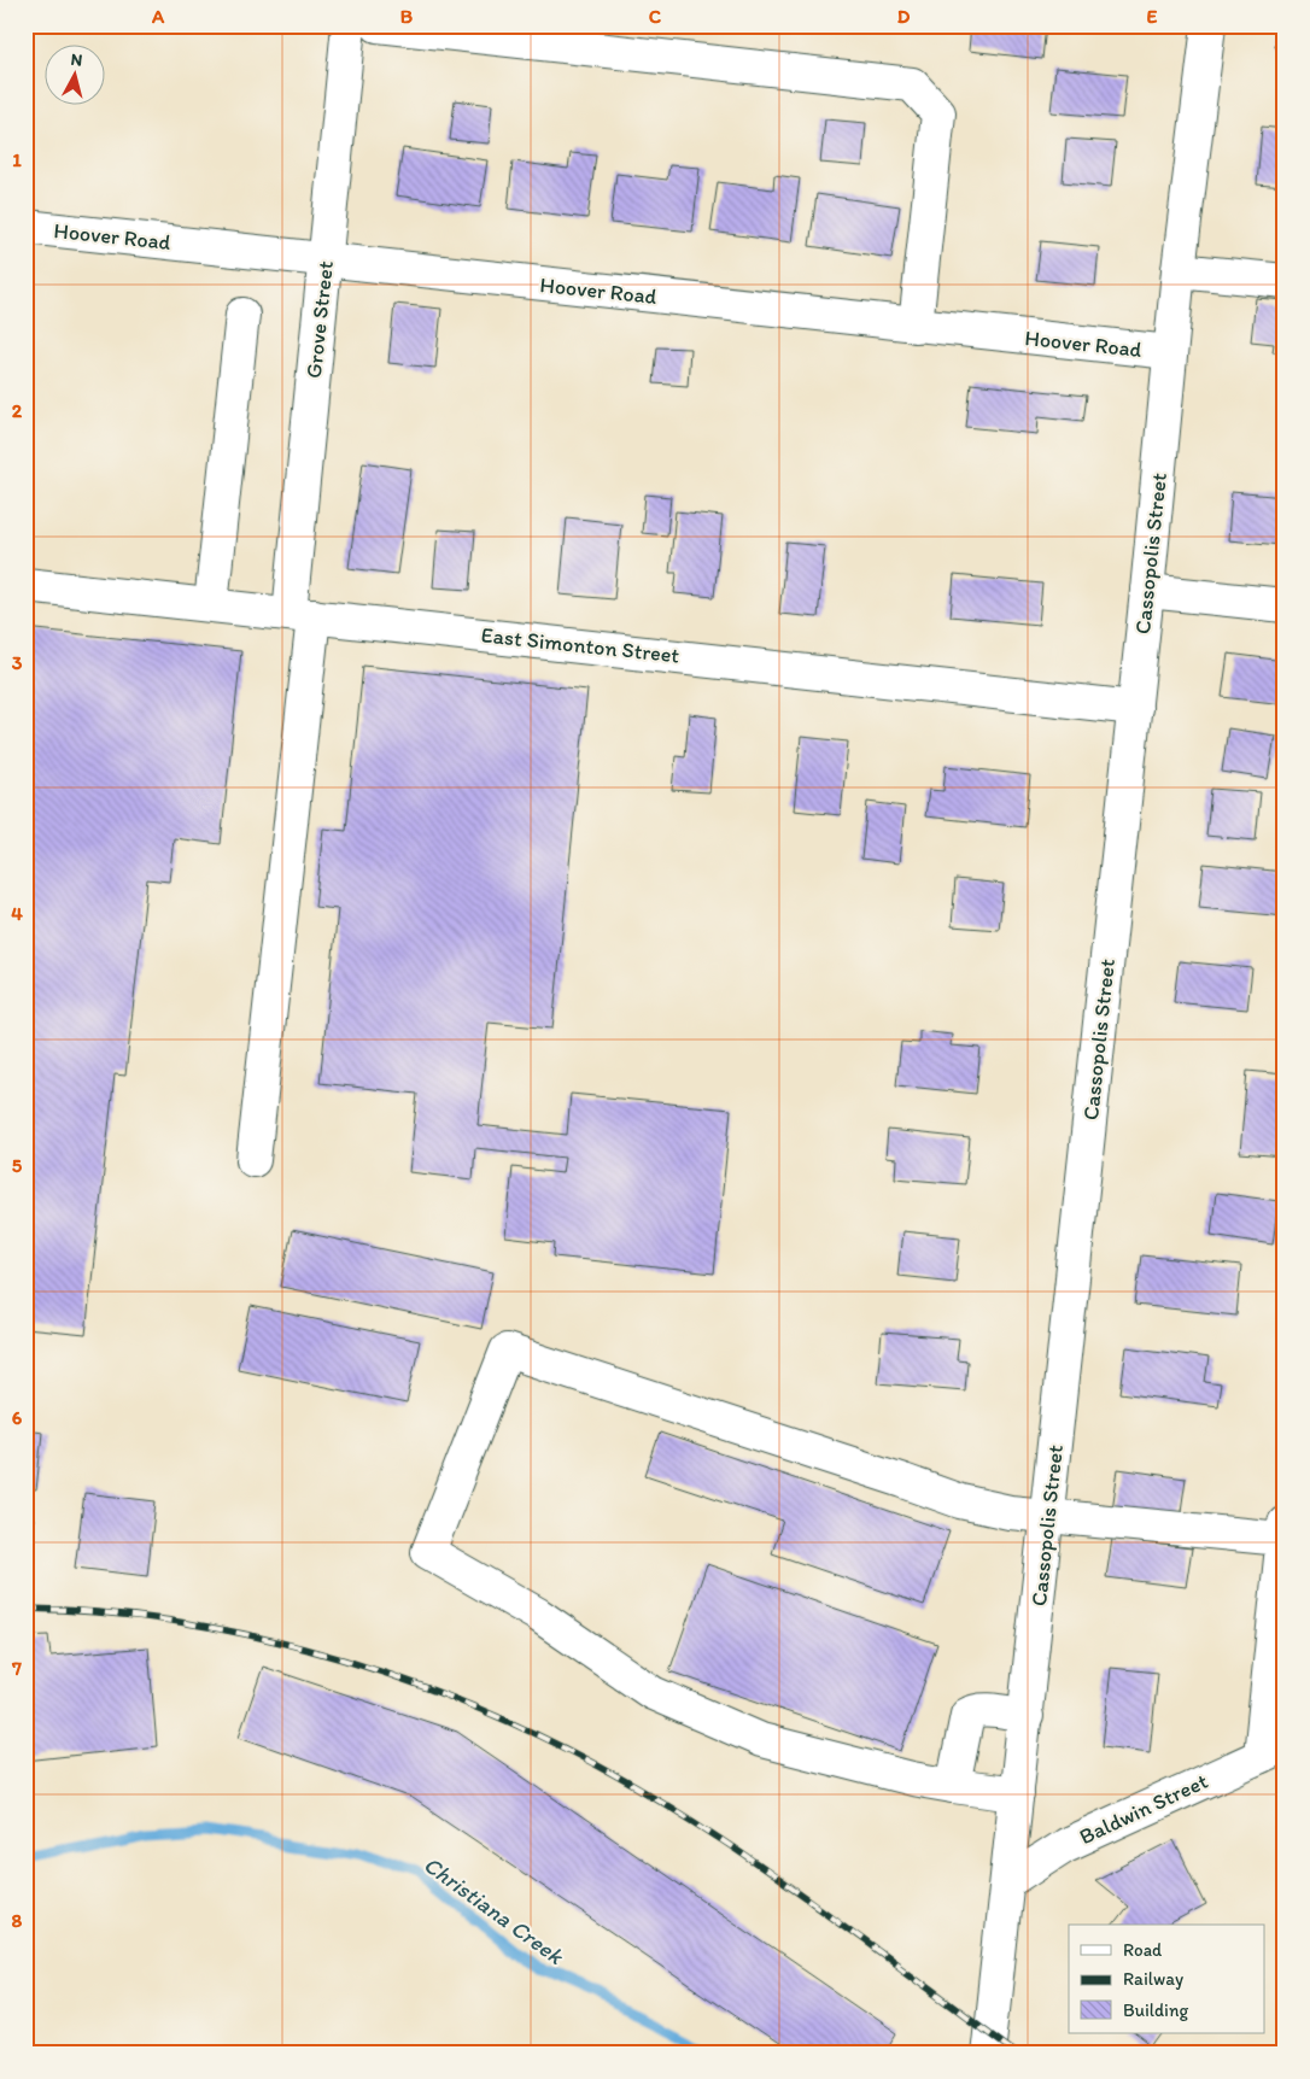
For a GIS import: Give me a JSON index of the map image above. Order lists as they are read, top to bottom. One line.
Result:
{"streets":{"street":["Hoover Road","Grove Street","Cassopolis Street","East Simonton Street","Baldwin Street"]},"crossings":[["Hoover Road","Grove Street"],["Hoover Road","Cassopolis Street"],["Grove Street","East Simonton Street"],["Cassopolis Street","East Simonton Street"],["Cassopolis Street","Baldwin Street"]],"water":["Christiana Creek"],"legend":["Road","Railway","Building"],"north":"top","grid":{"columns":["A","B","C","D","E"],"rows":["1","2","3","4","5","6","7","8"]}}
